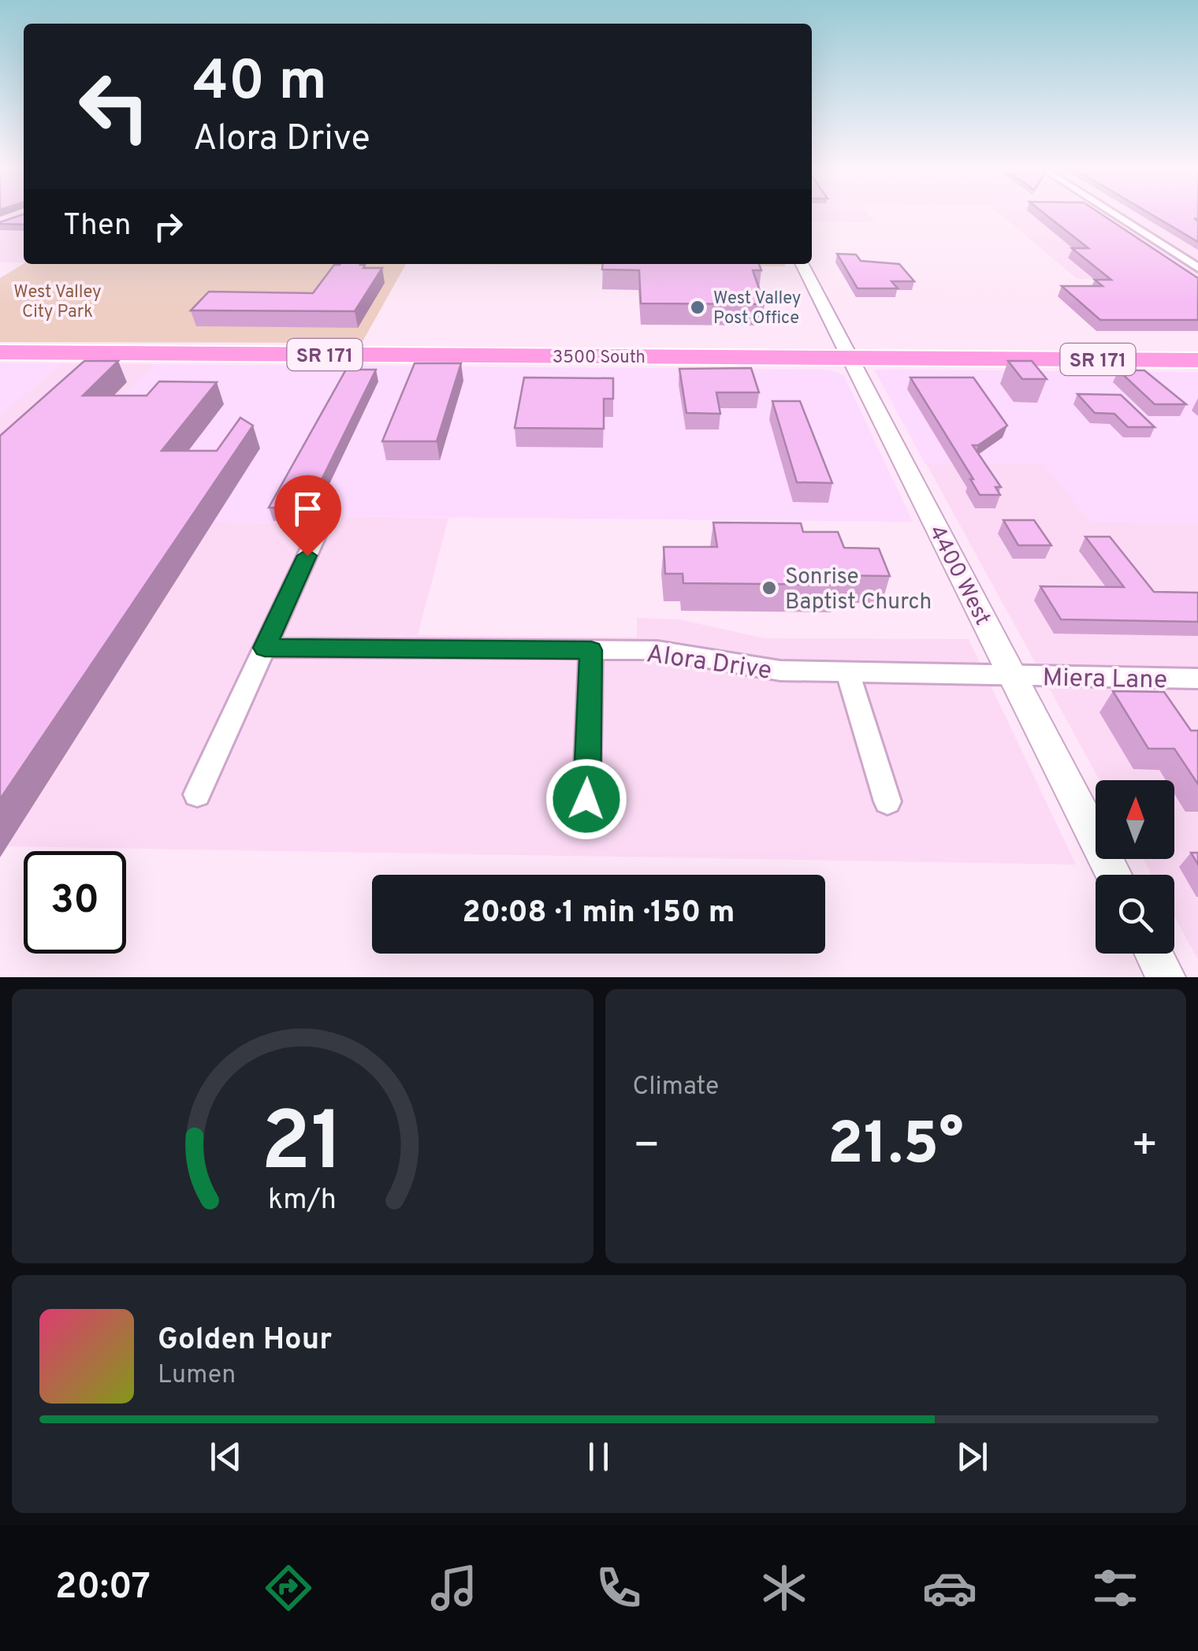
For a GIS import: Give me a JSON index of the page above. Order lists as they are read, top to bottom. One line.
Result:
{"streets":{"main road":["SR 171","3500 South"],"street":["4400 West","Alora Drive","Miera Lane"]},"crossings":[["3500 South","4400 West"],["4400 West","Alora Drive"],["4400 West","Miera Lane"],["Alora Drive","Miera Lane"]],"parks":["West Valley City Park"],"places":["West Valley Post Office","Sonrise Baptist Church"],"north":"top","page":{"turn":["40 m","Alora Drive"],"then":"Then","limit":"30","trip":"20:08 · 1 min · 150 m","tile":"Climate","heat":["−","21.5°","+"],"song":["Golden Hour","Lumen"],"tabs":"20:07","gauge":["21","km/h"]}}
